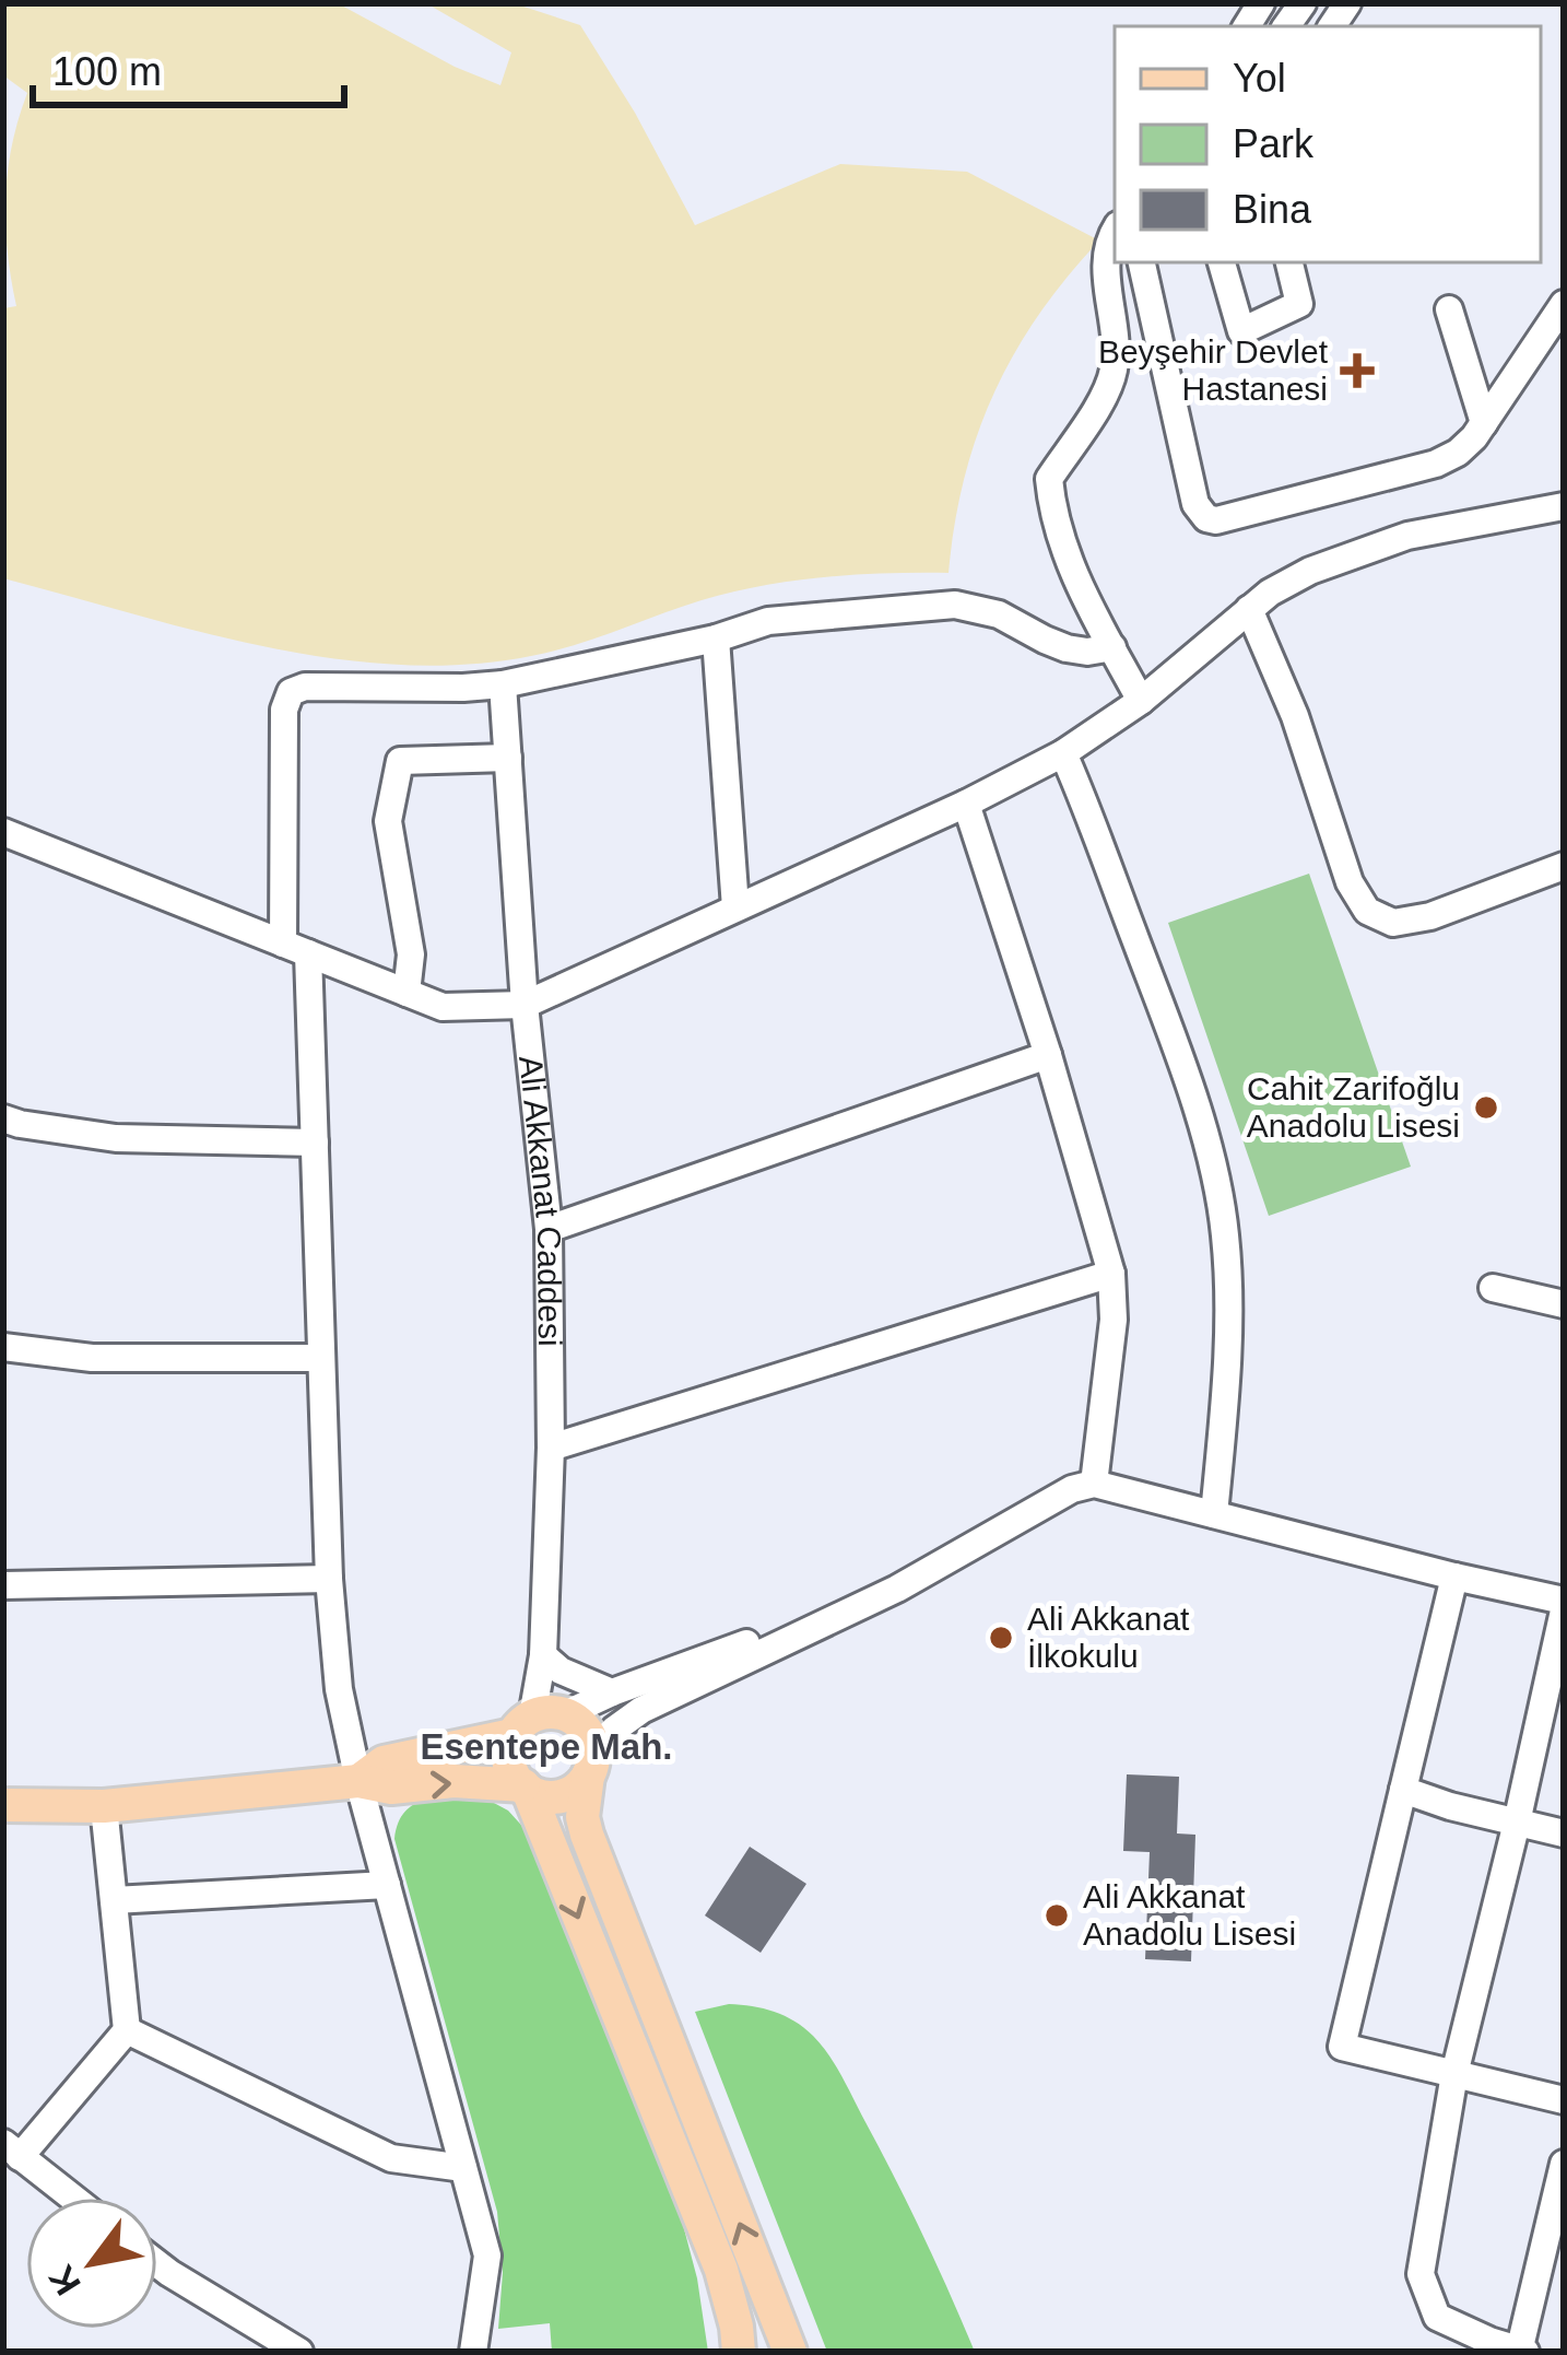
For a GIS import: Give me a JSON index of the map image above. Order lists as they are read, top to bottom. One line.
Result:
{"streets":{"street":["Ali Akkanat Caddesi"]},"districts":["Esentepe Mah."],"places":{"health":["Beyşehir Devlet Hastanesi"],"other":["Cahit Zarifoğlu Anadolu Lisesi","Ali Akkanat İlkokulu","Ali Akkanat Anadolu Lisesi"]},"legend":["Yol","Park","Bina"],"scale_bar":"100 m","north":"bottom left"}
